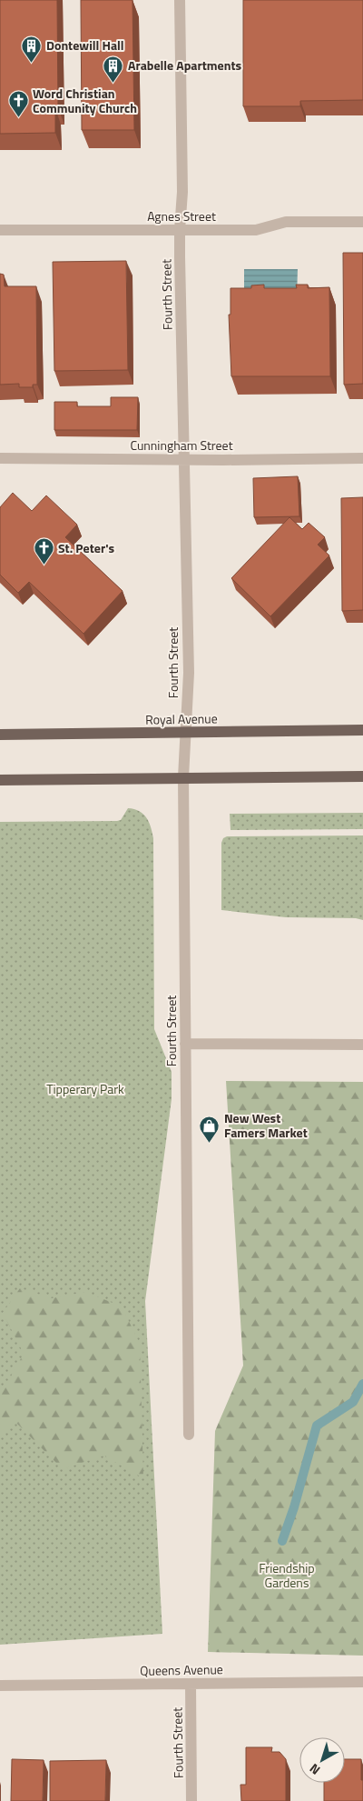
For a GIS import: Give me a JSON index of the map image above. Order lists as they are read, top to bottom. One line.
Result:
{"streets":{"main road":["Royal Avenue"],"street":["Agnes Street","Fourth Street","Cunningham Street","Queens Avenue"]},"crossings":[["Agnes Street","Fourth Street"],["Fourth Street","Cunningham Street"],["Fourth Street","Royal Avenue"],["Fourth Street","Queens Avenue"]],"parks":["Tipperary Park","Friendship Gardens"],"places":{"building":["Dontewill Hall","Arabelle Apartments"],"church":["Word Christian Community Church","St. Peter's"],"shop":["New West Famers Market"]},"north":"bottom left"}
